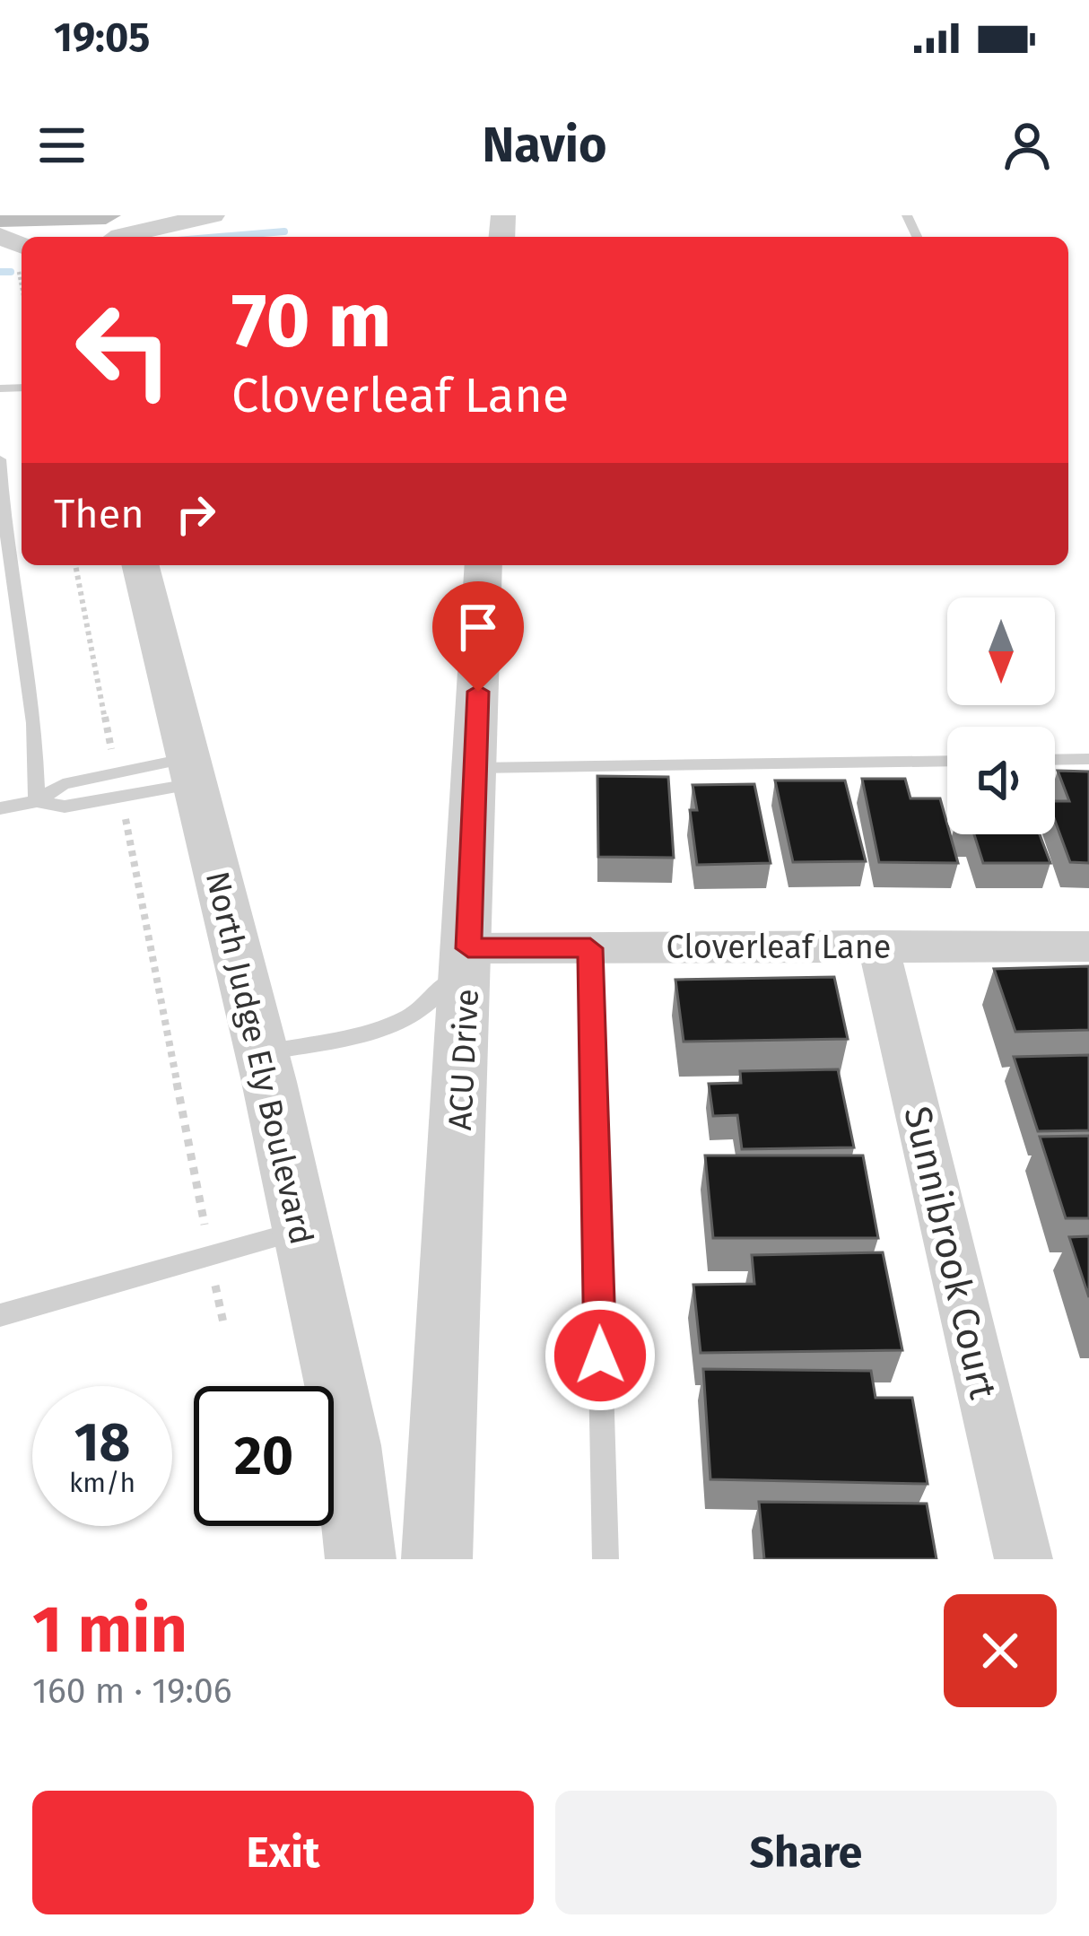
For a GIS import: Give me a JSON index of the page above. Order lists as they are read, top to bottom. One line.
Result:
{"streets":{"street":["Cloverleaf Lane","North Judge Ely Boulevard","ACU Drive","Sunnibrook Court"]},"crossings":[["Cloverleaf Lane","ACU Drive"],["Cloverleaf Lane","Sunnibrook Court"]],"north":"bottom","page":{"status":"19:05","header":"Navio","turn":["70 m","Cloverleaf Lane"],"then":"Then","speed":"18 km/h","limit":"20","heading":["1 min","160 m · 19:06"],"buttons":["Exit","Share"]}}
